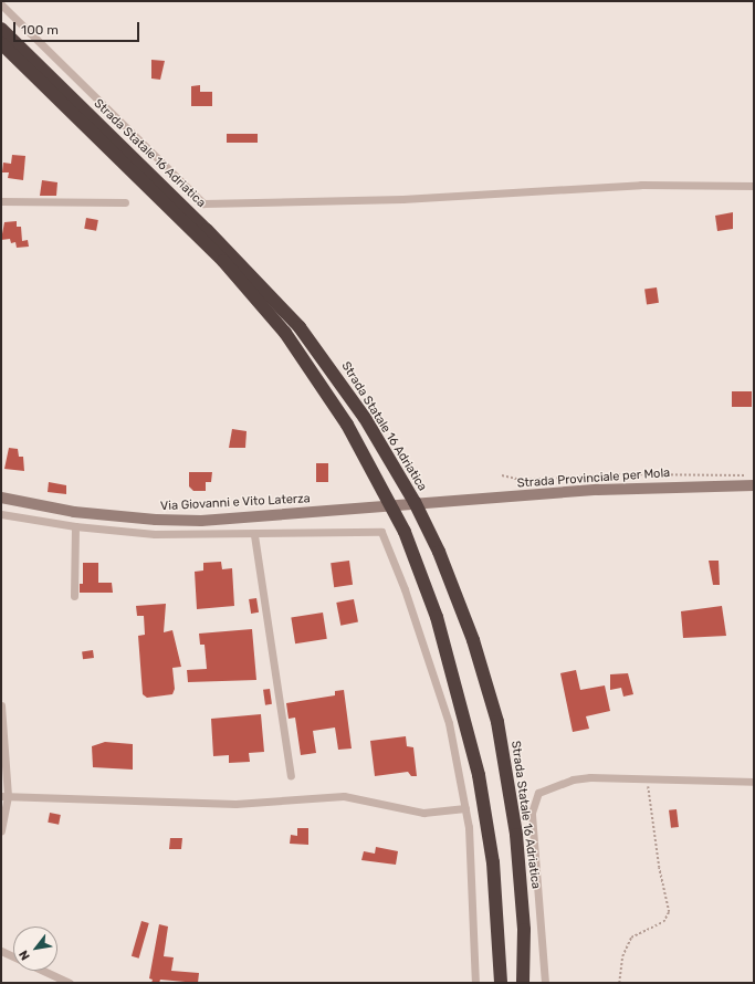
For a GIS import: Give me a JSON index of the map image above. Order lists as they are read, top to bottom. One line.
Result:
{"streets":{"highway":["Strada Statale 16 Adriatica"],"street":["Strada Provinciale per Mola","Via Giovanni e Vito Laterza"]},"crossings":[["Strada Provinciale per Mola","Via Giovanni e Vito Laterza"]],"scale_bar":"100 m","north":"bottom left"}
